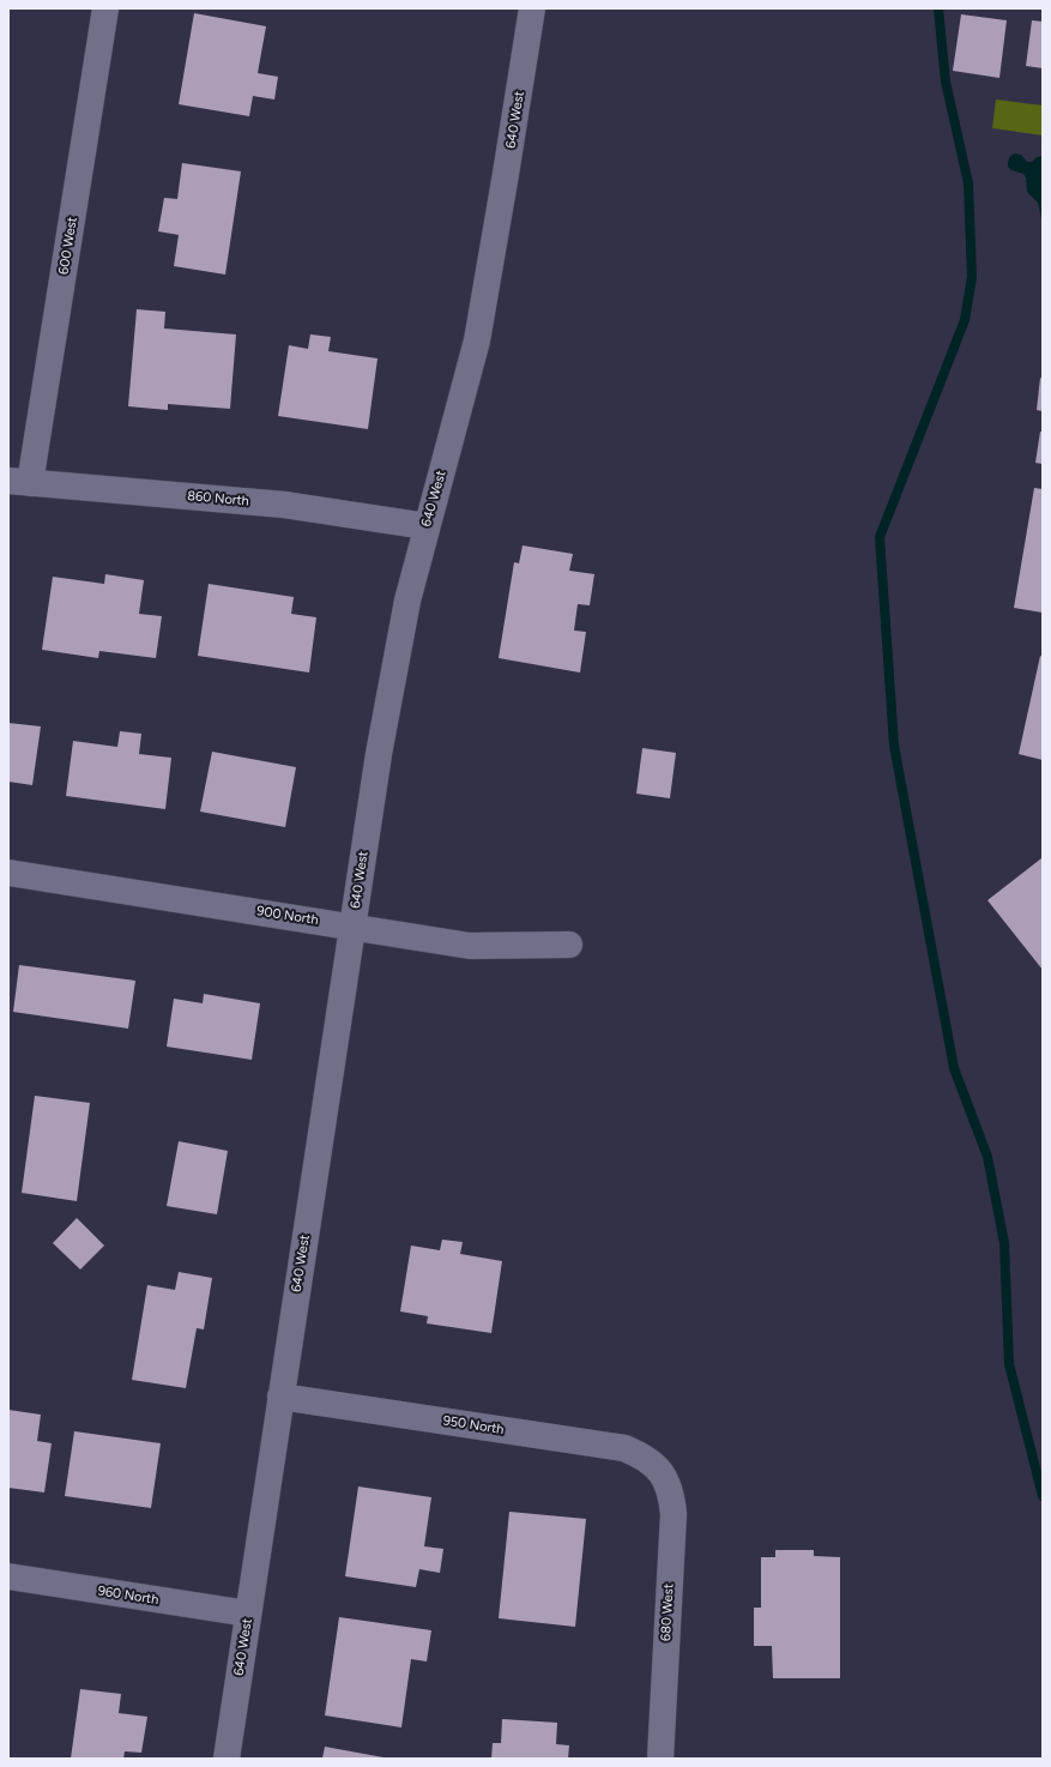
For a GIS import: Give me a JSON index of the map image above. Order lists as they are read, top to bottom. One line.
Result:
{"streets":{"street":["640 West","600 West","860 North","900 North","950 North","960 North","680 West"]},"crossings":[["640 West","860 North"],["640 West","900 North"],["640 West","950 North"],["640 West","960 North"],["600 West","860 North"],["950 North","680 West"]]}
